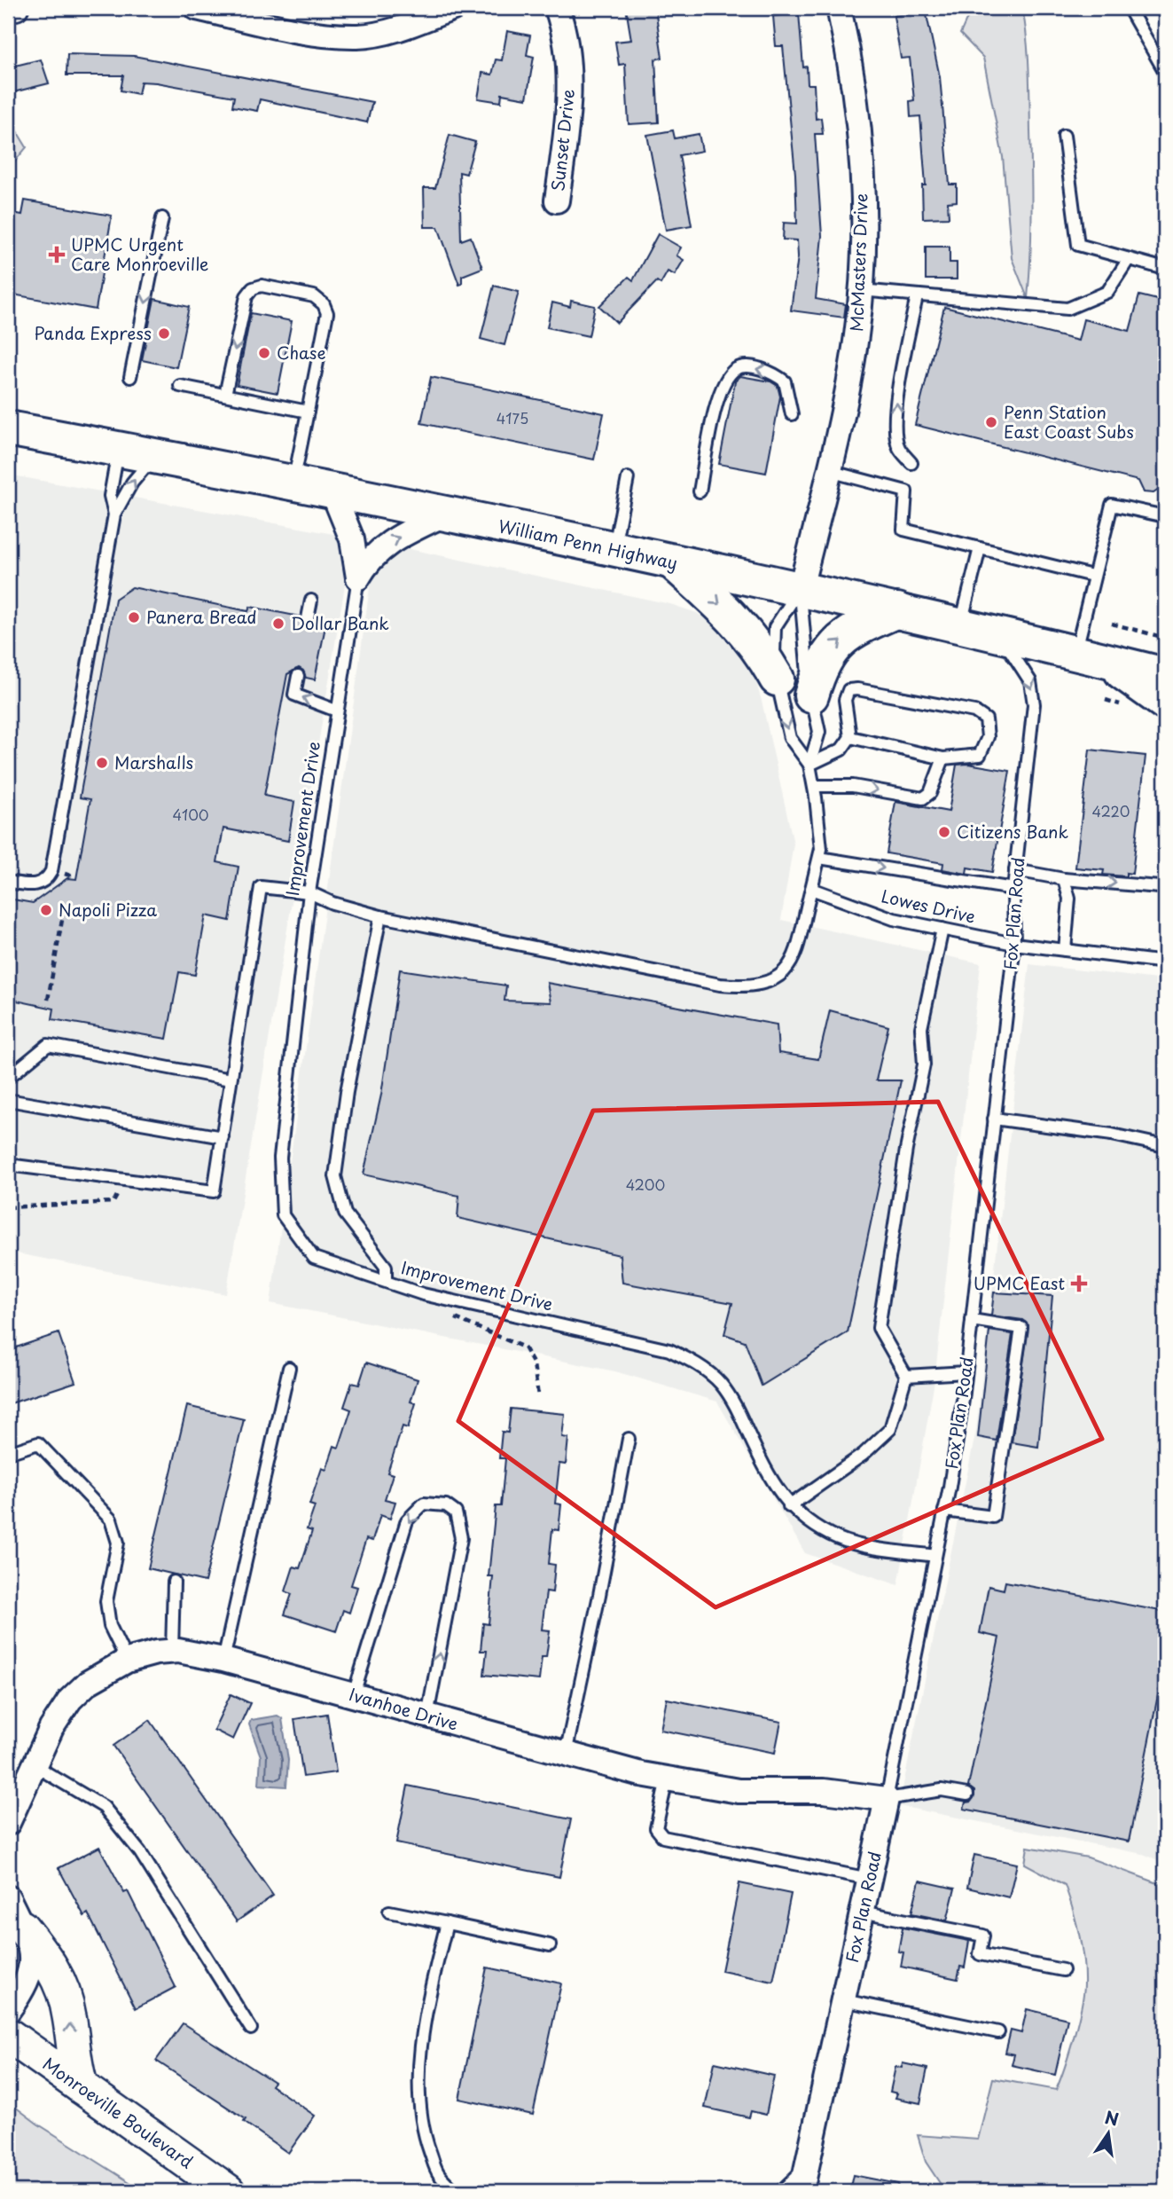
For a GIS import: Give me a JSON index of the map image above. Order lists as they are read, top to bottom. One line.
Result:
{"streets":{"highway":["William Penn Highway"],"main road":["Monroeville Boulevard"],"street":["Sunset Drive","McMasters Drive","Fox Plan Road","Ivanhoe Drive"],"lane":["Improvement Drive","Lowes Drive"]},"crossings":[["McMasters Drive","William Penn Highway"],["William Penn Highway","Fox Plan Road"],["Improvement Drive","Fox Plan Road"],["Lowes Drive","Fox Plan Road"],["Fox Plan Road","Ivanhoe Drive"]],"places":{"health":["UPMC Urgent Care Monroeville","UPMC East"],"other":["Panda Express","Chase","Penn Station East Coast Subs","Panera Bread","Dollar Bank","Marshalls","Citizens Bank","Napoli Pizza"]},"house_numbers":["4175","4220","4100","4200"],"north":"top"}
